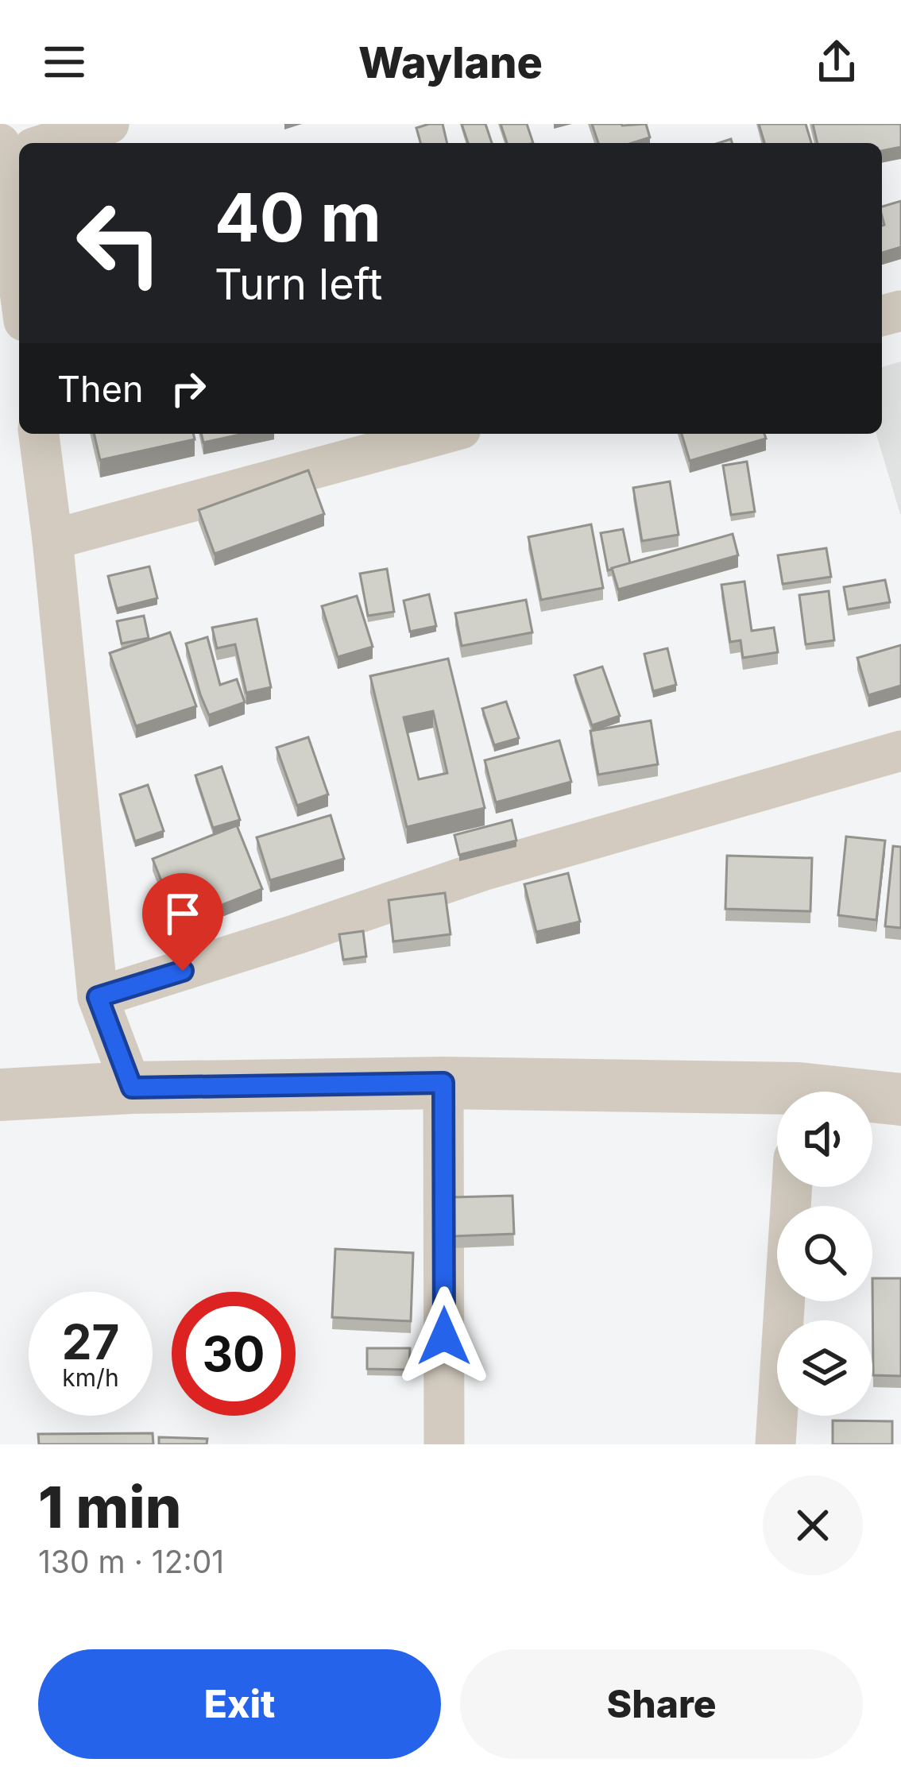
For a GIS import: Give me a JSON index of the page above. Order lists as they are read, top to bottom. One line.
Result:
{"page":{"header":"Waylane","turn":["40 m","Turn left"],"then":"Then","speed":"27 km/h","limit":"30","heading":["1 min","130 m · 12:01"],"buttons":["Exit","Share"]}}
